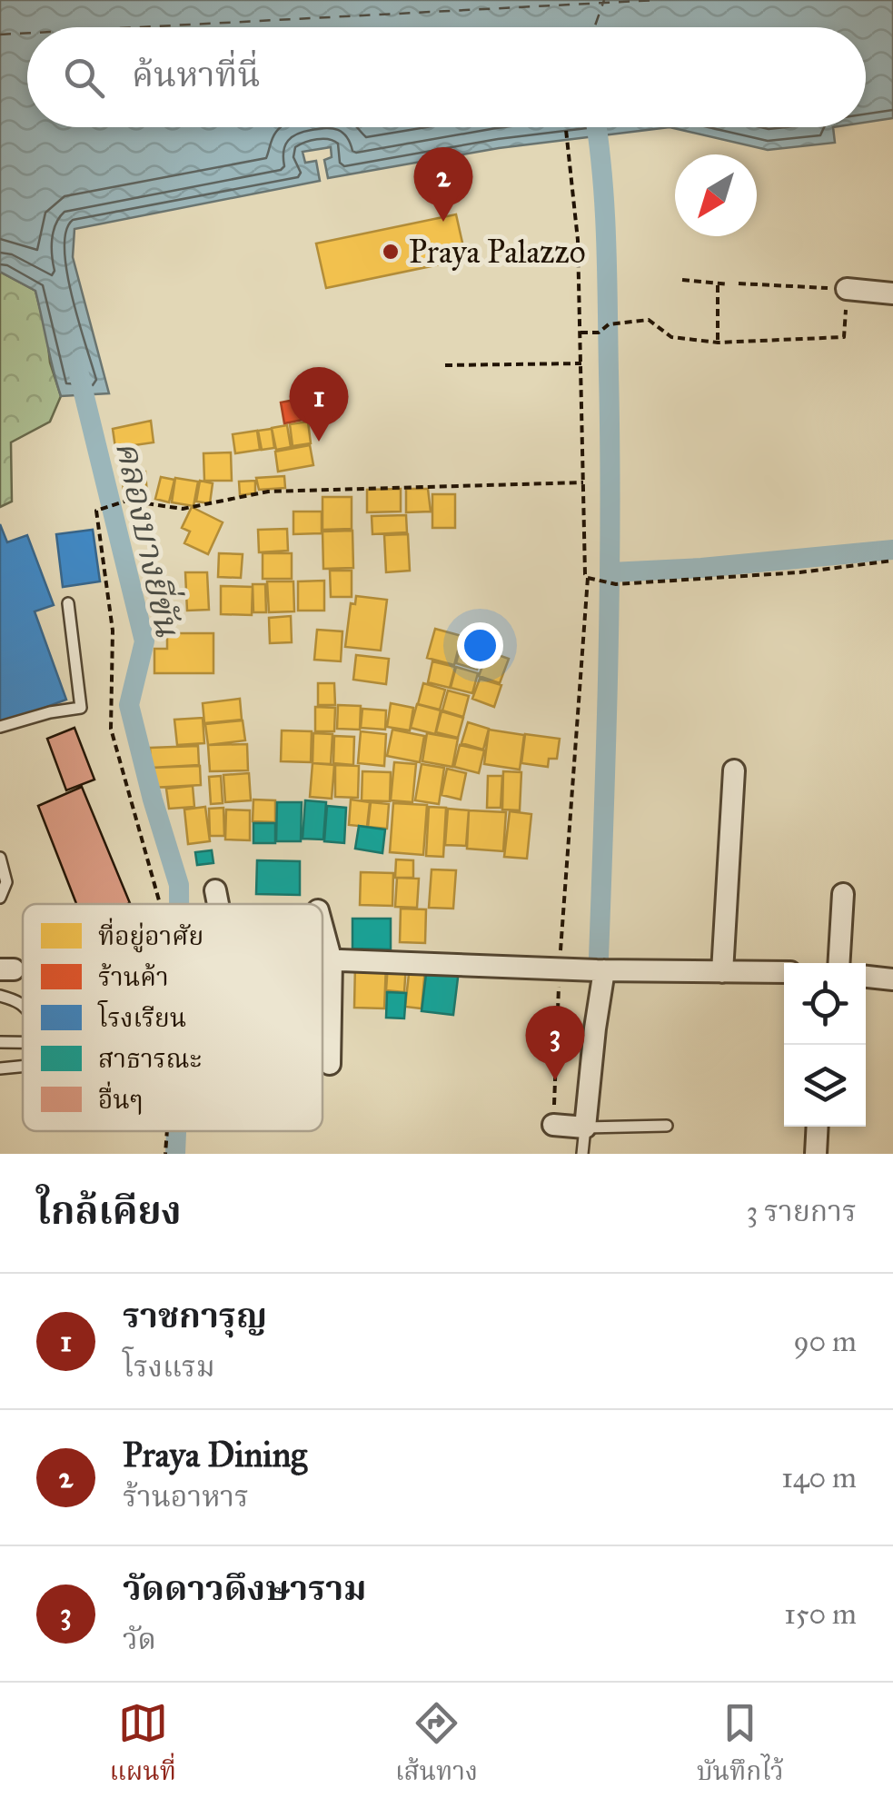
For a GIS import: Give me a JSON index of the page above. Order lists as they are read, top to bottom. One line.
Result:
{"water":["คลองบางยี่ขัน"],"places":["Praya Palazzo"],"legend":["ที่อยู่อาศัย","ร้านค้า","โรงเรียน","สาธารณะ","อื่นๆ"],"north":"bottom left","page":{"search":"ค้นหาที่นี่","pins":["2","1","3"],"heading":["ใกล้เคียง","3 รายการ"],"list":[{"mark":"1","name":"ราชการุญ","note":"โรงแรม","value":"90 m"},{"mark":"2","name":"Praya Dining","note":"ร้านอาหาร","value":"140 m"},{"mark":"3","name":"วัดดาวดึงษาราม","note":"วัด","value":"150 m"}],"nav":["แผนที่","เส้นทาง","บันทึกไว้"]}}
